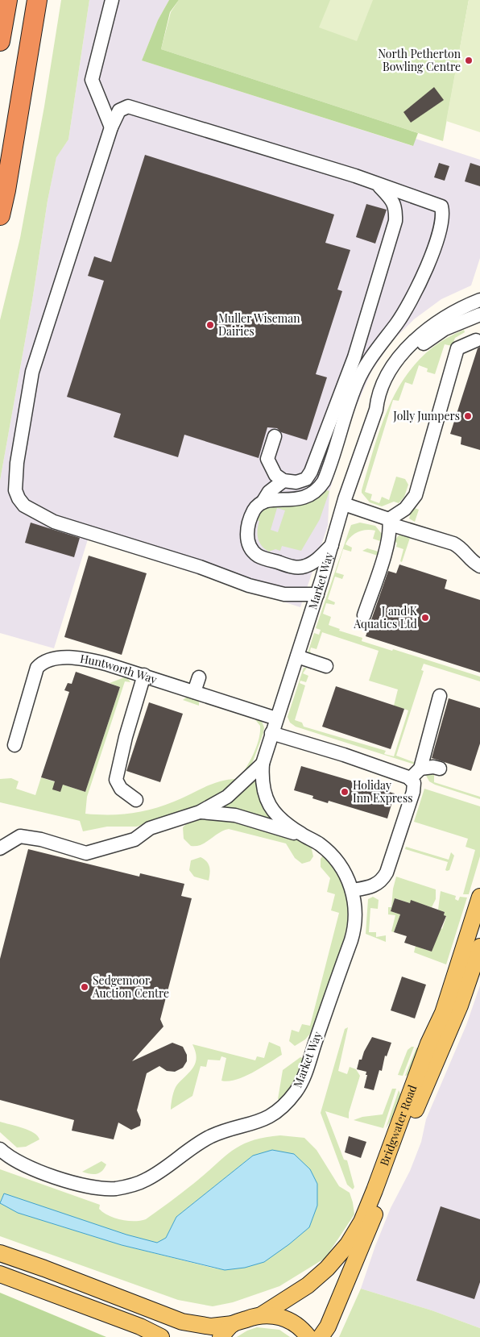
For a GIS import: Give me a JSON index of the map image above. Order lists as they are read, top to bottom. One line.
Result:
{"streets":{"main road":["Bridgwater Road"],"street":["Market Way","Huntworth Way"]},"crossings":[["Market Way","Huntworth Way"]],"places":["North Petherton Bowling Centre","Muller Wiseman Dairies","Jolly Jumpers","J and K Aquatics Ltd","Holiday Inn Express","Sedgemoor Auction Centre"]}
